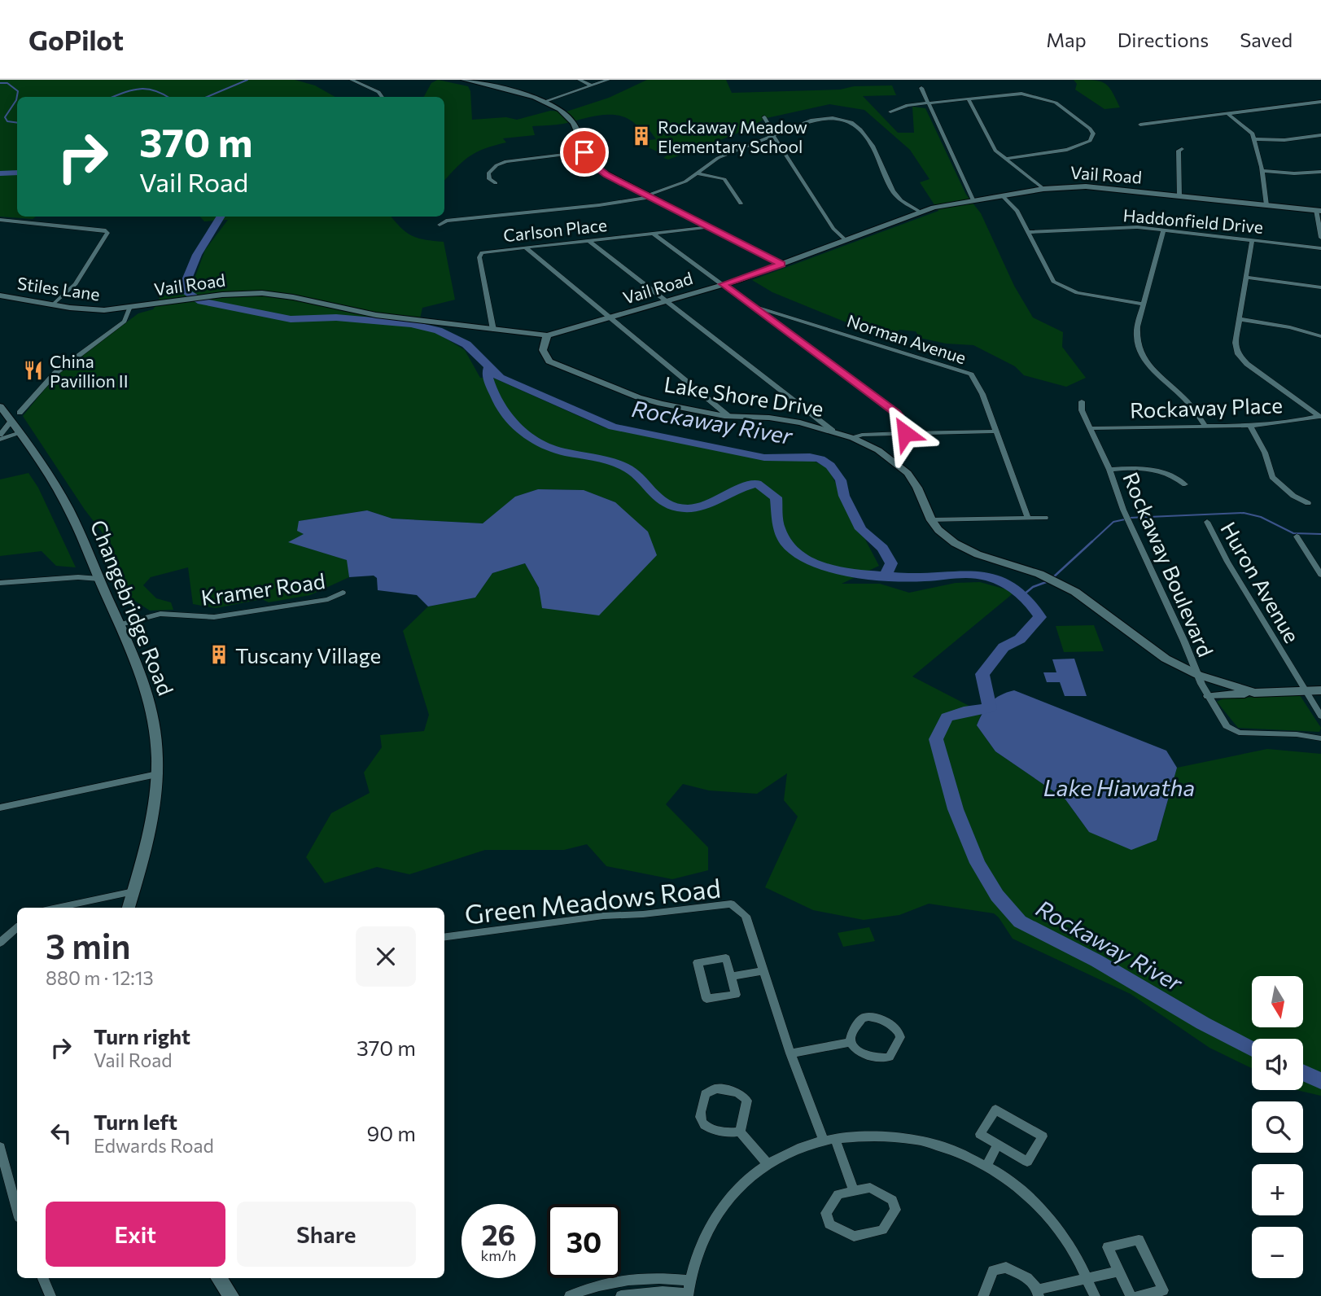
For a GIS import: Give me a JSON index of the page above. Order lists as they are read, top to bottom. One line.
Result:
{"streets":{"street":["Vail Road","Haddonfield Drive","Carlson Place","Stiles Lane","Norman Avenue","Lake Shore Drive","Rockaway Place","Rockaway Boulevard","Huron Avenue","Kramer Road","Changebridge Road","Green Meadows Road"]},"crossings":[["Vail Road","Carlson Place"],["Vail Road","Stiles Lane"],["Vail Road","Lake Shore Drive"],["Stiles Lane","Changebridge Road"],["Lake Shore Drive","Rockaway Boulevard"],["Lake Shore Drive","Huron Avenue"],["Rockaway Place","Rockaway Boulevard"],["Kramer Road","Changebridge Road"]],"water":["Rockaway River","Lake Hiawatha"],"places":{"building":["Rockaway Meadow Elementary School","Tuscany Village"],"restaurant":["China Pavillion II"]},"north":"bottom","page":{"header":"GoPilot","nav":["Map","Directions","Saved"],"turn":["370 m","Vail Road"],"heading":["3 min","880 m · 12:13"],"map_buttons":["+","−"],"list":[{"name":"Turn right","note":"Vail Road","value":"370 m"},{"name":"Turn left","note":"Edwards Road","value":"90 m"}],"buttons":["Exit","Share"],"speed":"26 km/h","limit":"30"}}
